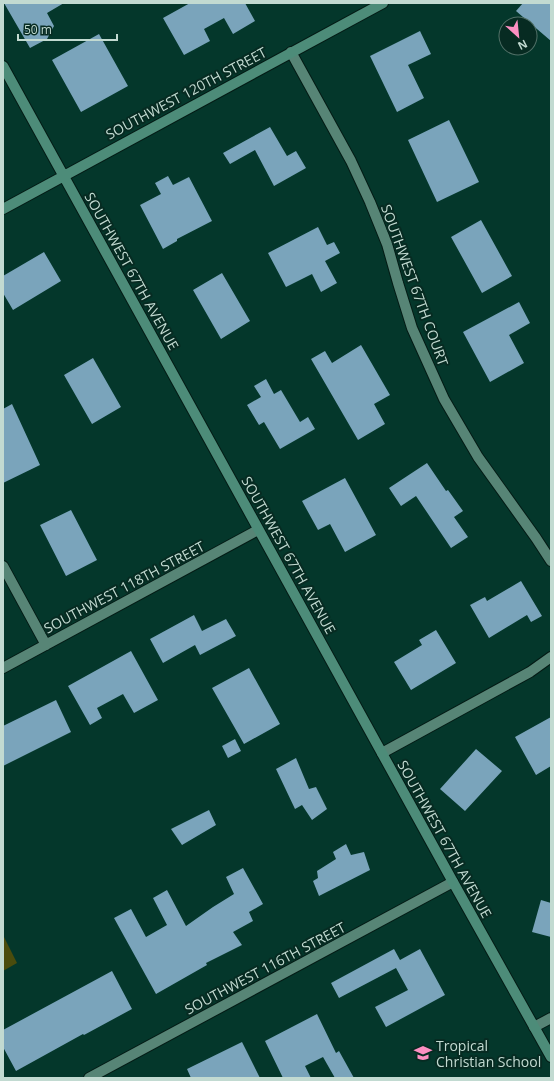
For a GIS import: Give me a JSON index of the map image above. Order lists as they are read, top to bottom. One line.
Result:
{"streets":{"main road":["SOUTHWEST 120TH STREET","SOUTHWEST 67TH AVENUE"],"street":["SOUTHWEST 67TH COURT","SOUTHWEST 118TH STREET","SOUTHWEST 116TH STREET"]},"crossings":[["SOUTHWEST 120TH STREET","SOUTHWEST 67TH AVENUE"],["SOUTHWEST 120TH STREET","SOUTHWEST 67TH COURT"],["SOUTHWEST 67TH AVENUE","SOUTHWEST 118TH STREET"],["SOUTHWEST 67TH AVENUE","SOUTHWEST 116TH STREET"]],"places":{"school or university":["Tropical Christian School"]},"scale_bar":"50 m","north":"bottom right"}
